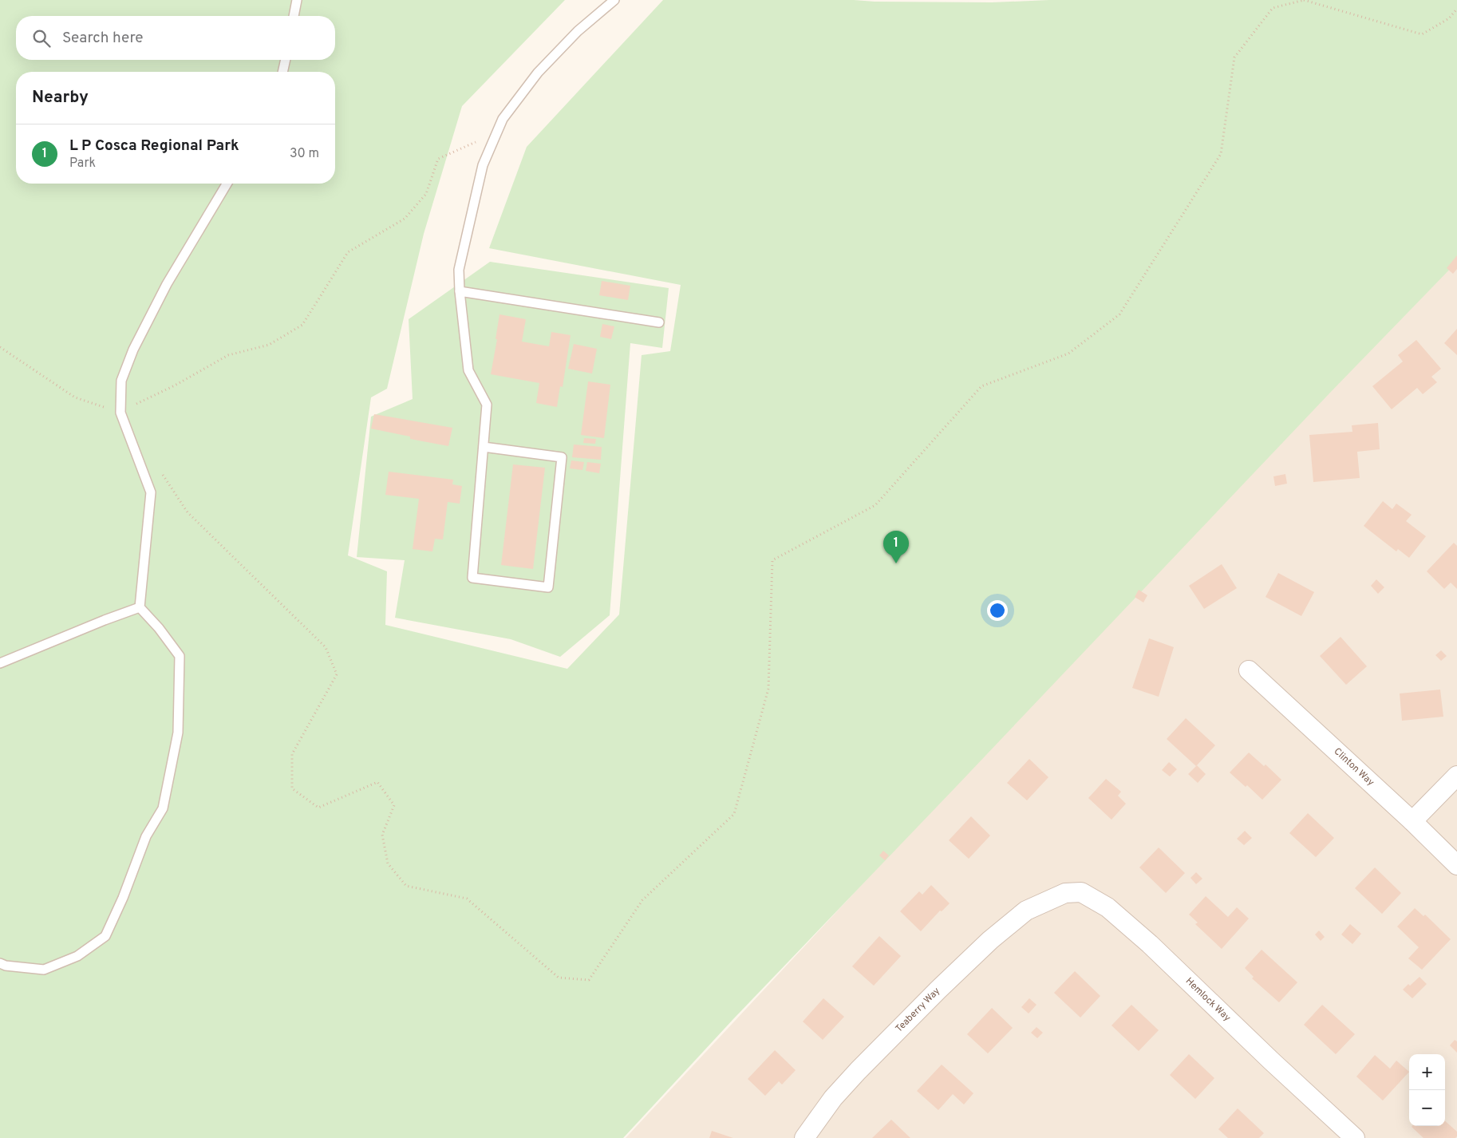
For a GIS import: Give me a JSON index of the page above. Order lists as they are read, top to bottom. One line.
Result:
{"streets":{"street":["Clinton Way","Hemlock Way","Teaberry Way"]},"crossings":[["Hemlock Way","Teaberry Way"]],"page":{"search":"Search here","heading":"Nearby","list":[{"mark":"1","name":"L P Cosca Regional Park","note":"Park","value":"30 m"}],"pins":"1","map_buttons":["+","−"]}}
